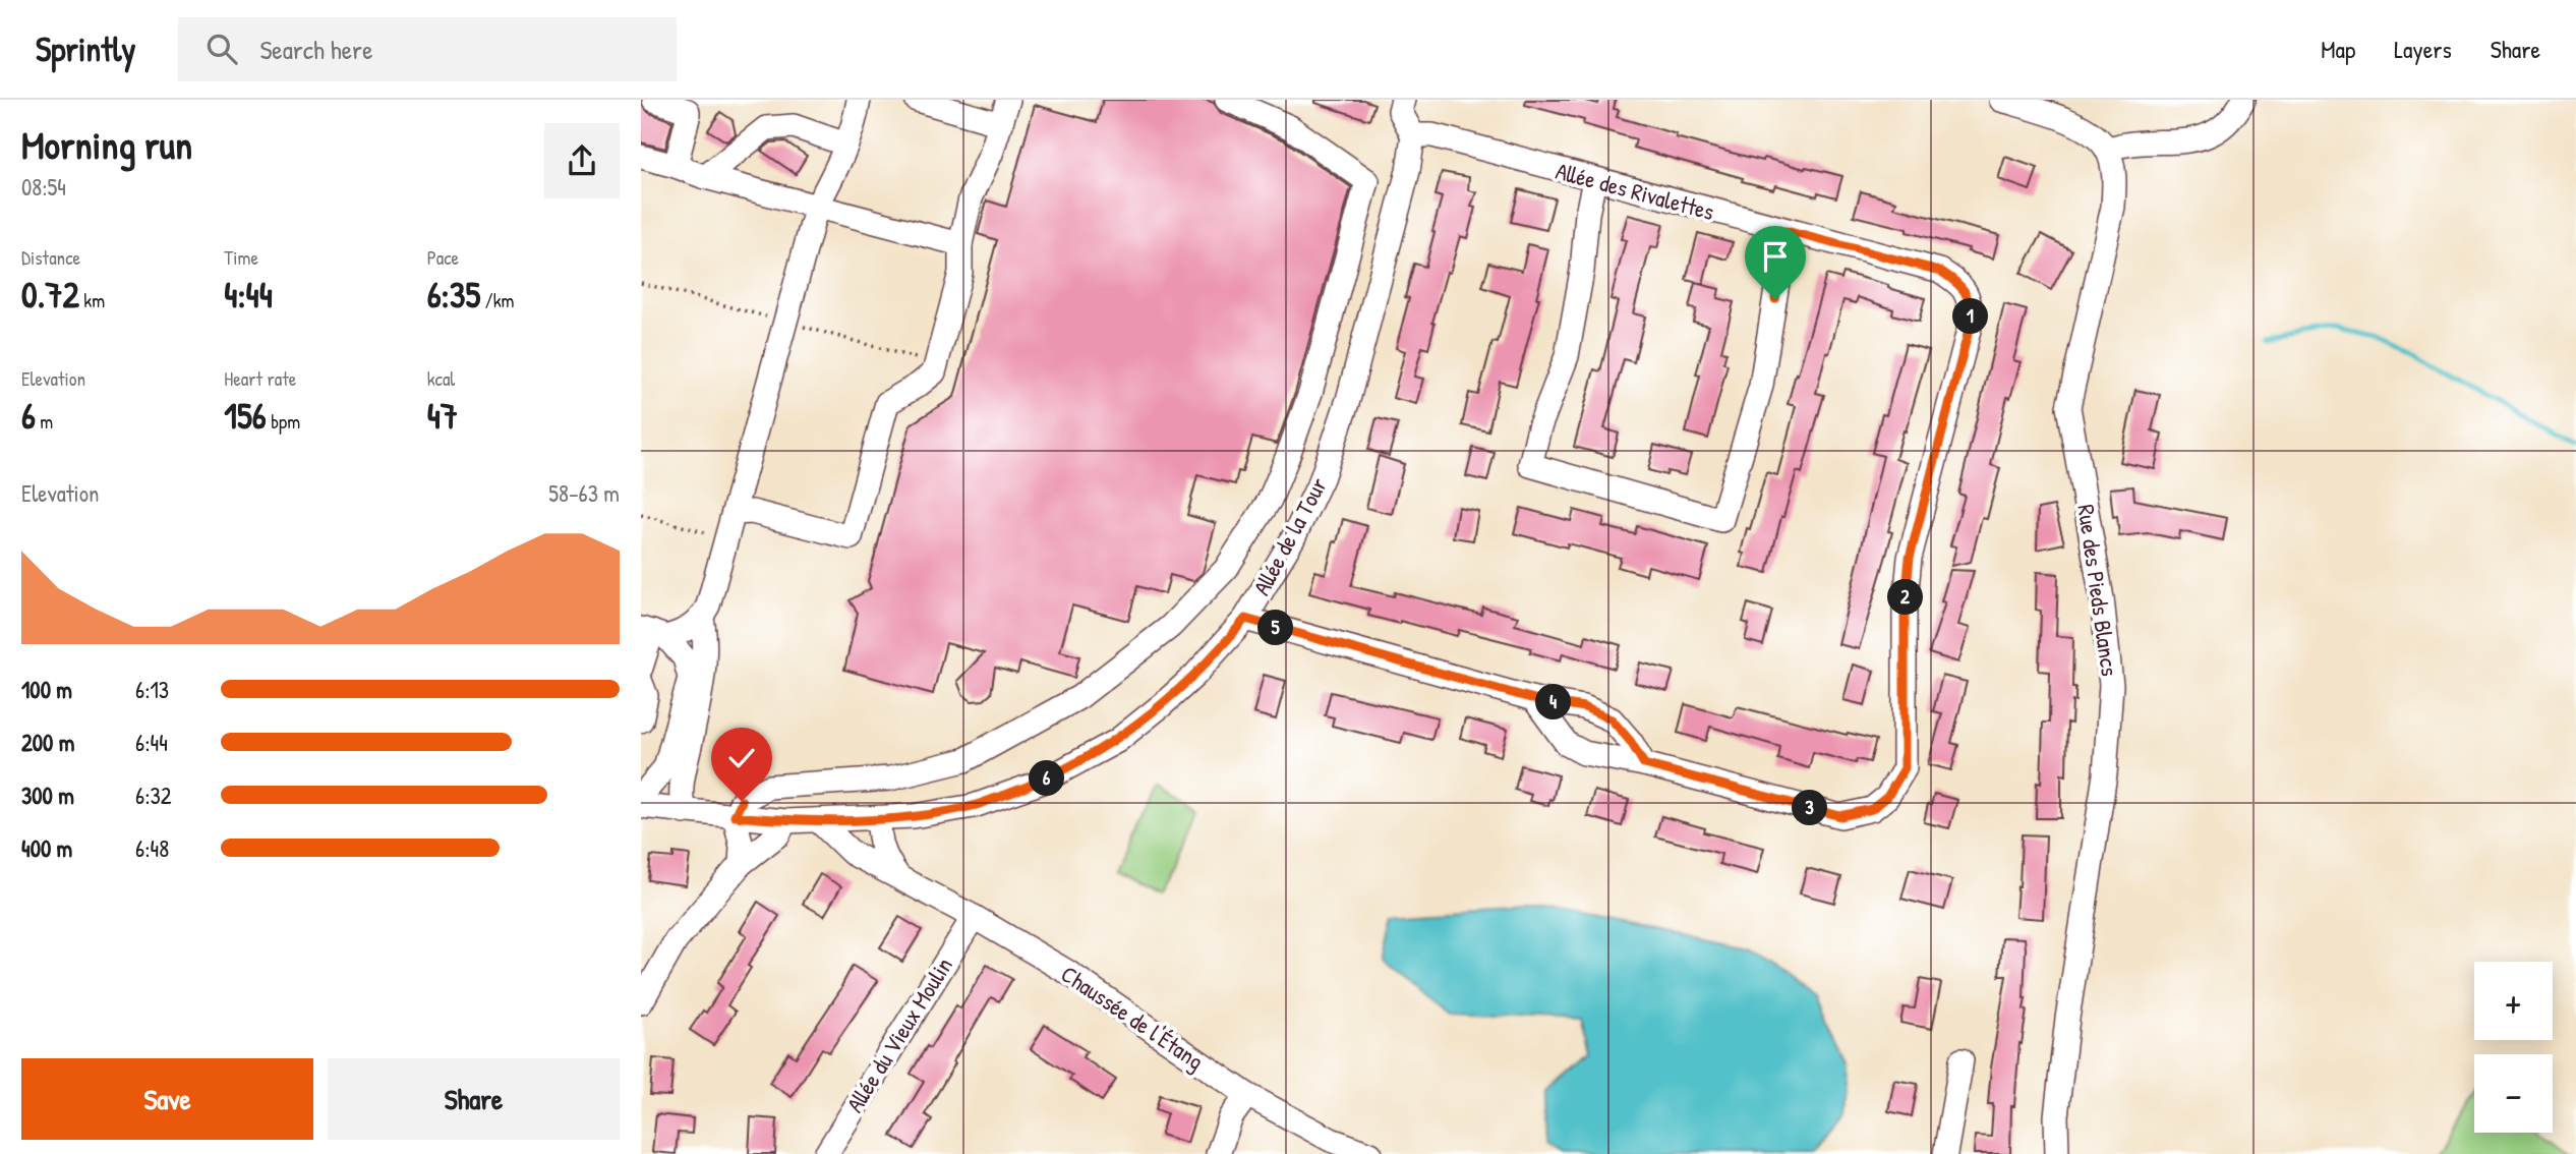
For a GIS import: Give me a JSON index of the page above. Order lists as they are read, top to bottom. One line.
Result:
{"streets":{"street":["Allée des Rivalettes","Allée de la Tour","Rue des Pieds Blancs","Chaussée de l'Étang","Allée du Vieux Moulin"]},"crossings":[["Allée des Rivalettes","Allée de la Tour"],["Allée de la Tour","Chaussée de l'Étang"],["Chaussée de l'Étang","Allée du Vieux Moulin"]],"page":{"header":"Sprintly","search":"Search here","nav":["Map","Layers","Share"],"heading":["Morning run","08:54"],"stats":[["Distance","0.72 km"],["Time","4:44"],["Pace","6:35 /km"],["Elevation","6 m"],["Heart rate","156 bpm"],["kcal","47"]],"pins":["1","2","5","4","6","3"],"chart":["Elevation","58–63 m"],"list":[{"name":"100 m","note":"6:13"},{"name":"200 m","note":"6:44"},{"name":"300 m","note":"6:32"},{"name":"400 m","note":"6:48"}],"map_buttons":["+","−"],"buttons":["Save","Share"]}}
